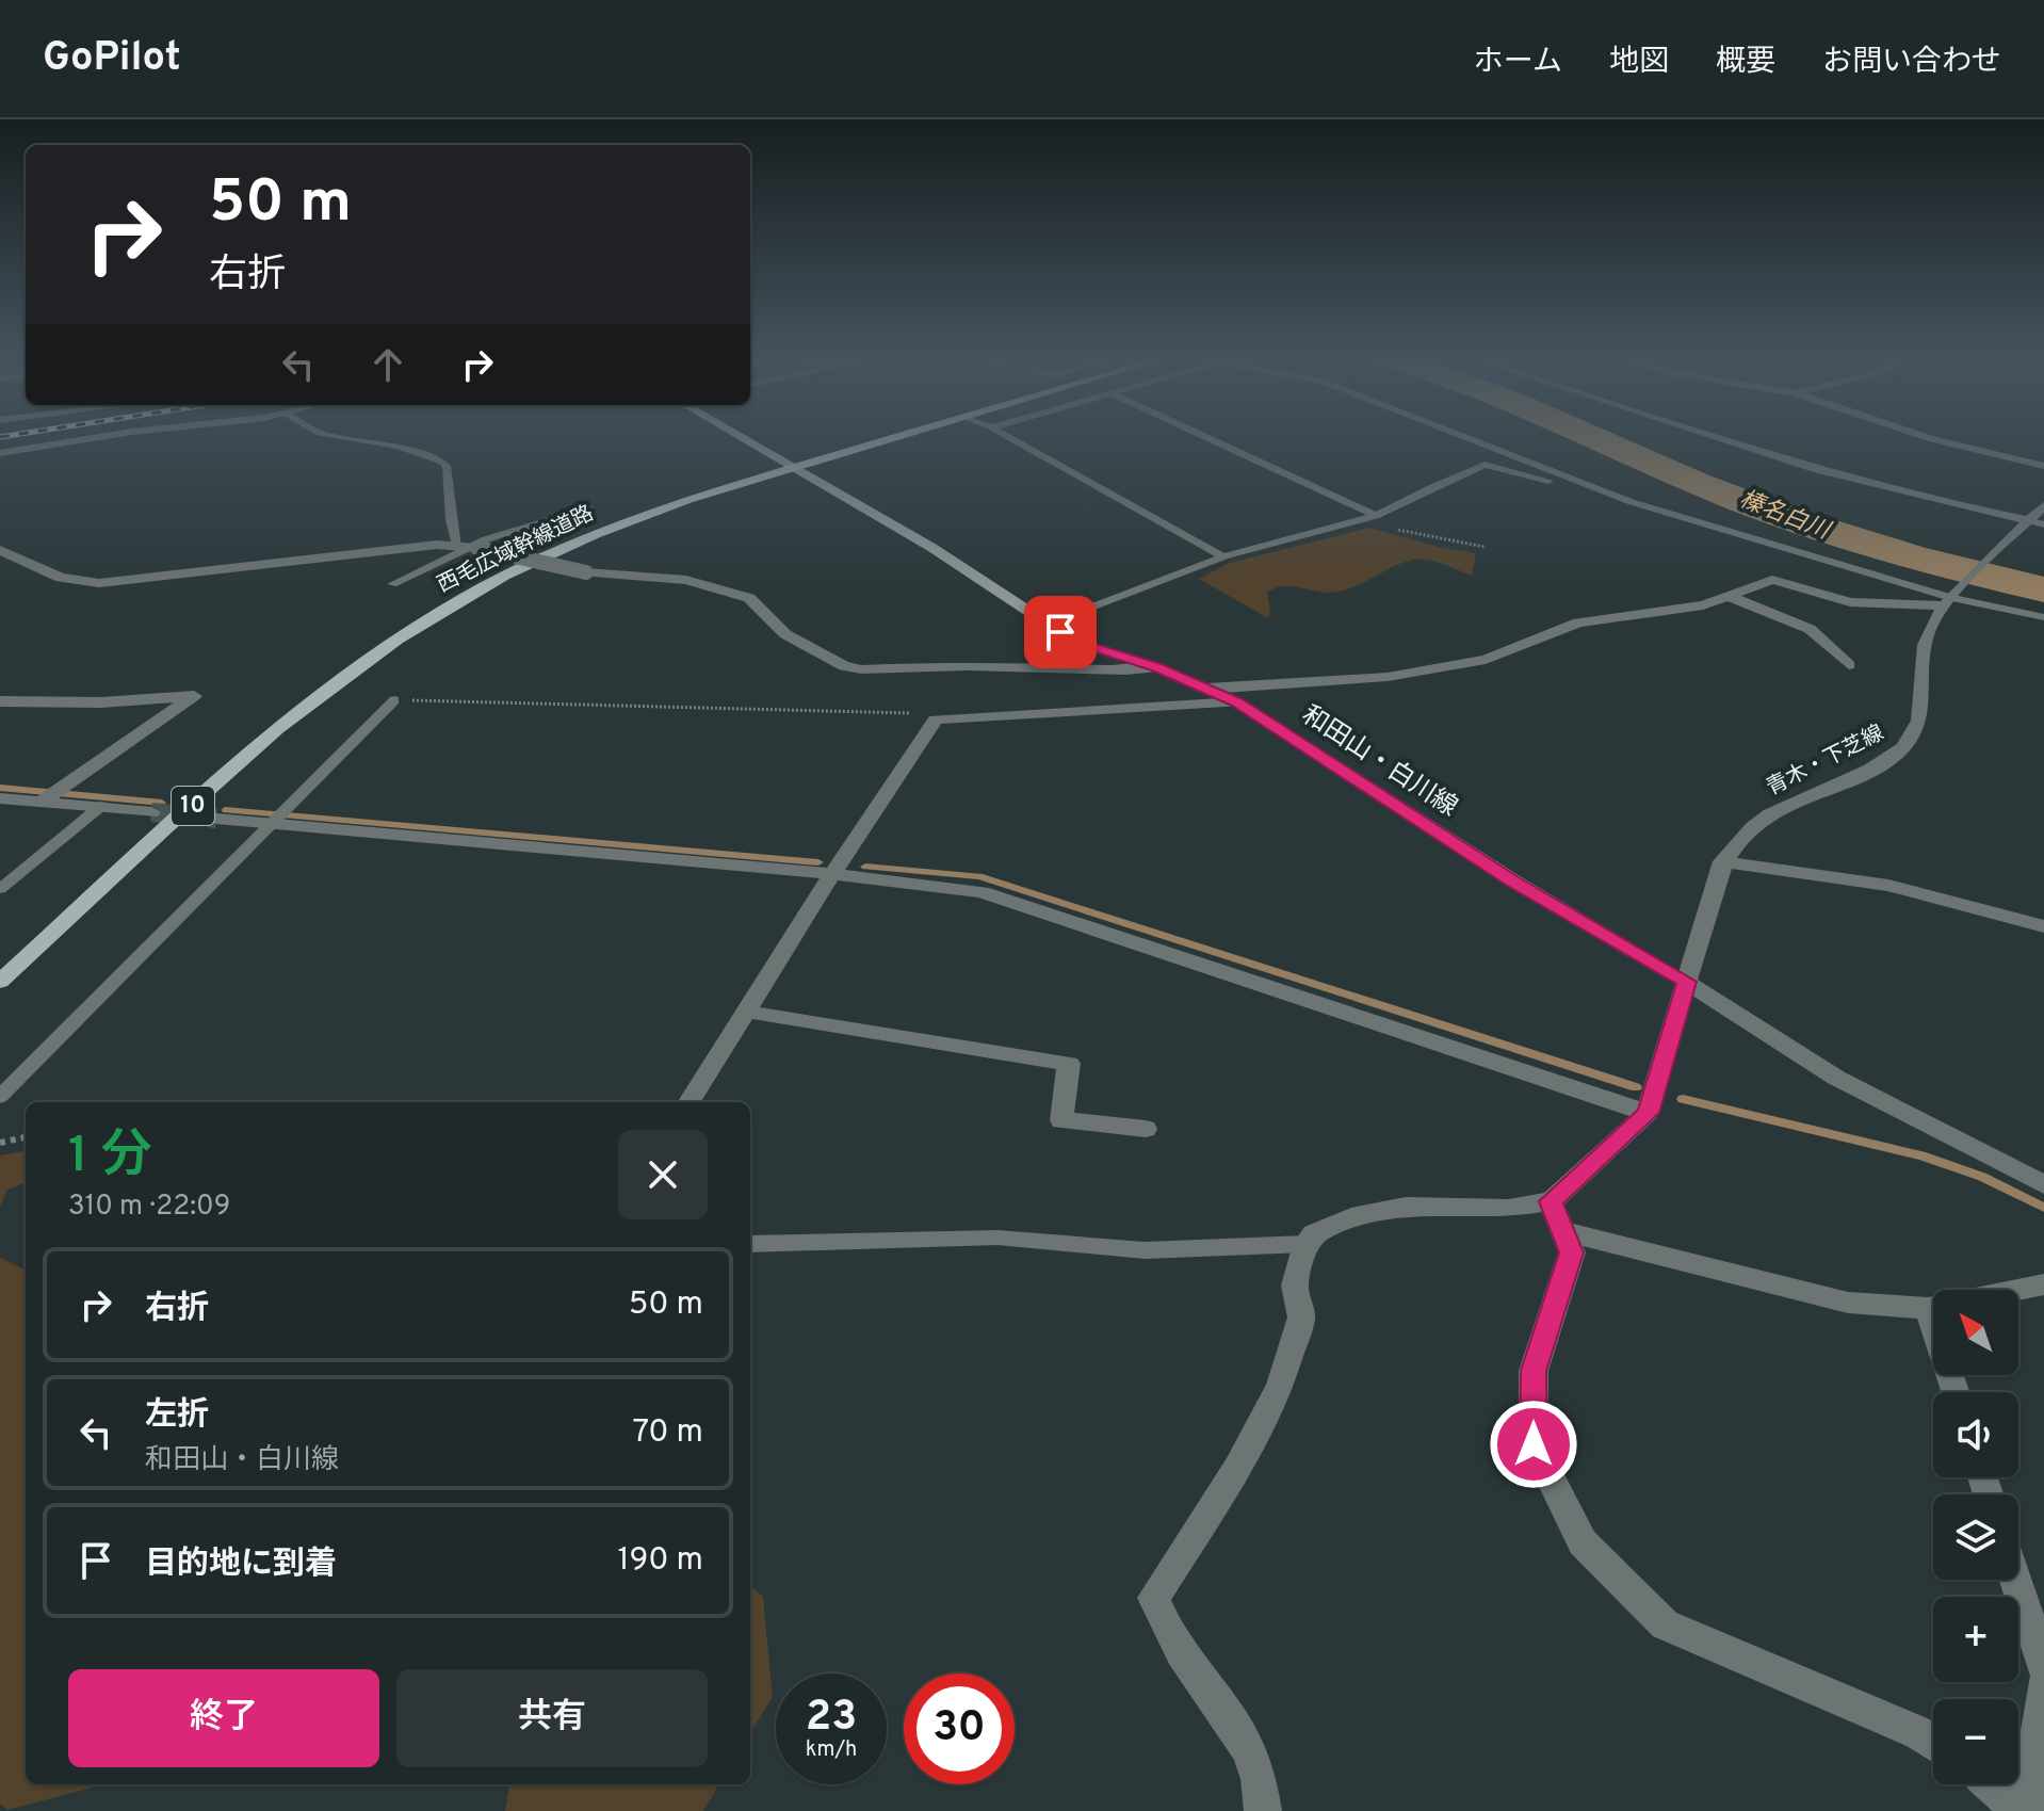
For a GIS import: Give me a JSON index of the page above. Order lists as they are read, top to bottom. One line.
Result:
{"streets":{"main road":["西毛広域幹線道路","10"],"street":["青木・下芝線","和田山・白川線"]},"crossings":[["西毛広域幹線道路","和田山・白川線"],["青木・下芝線","和田山・白川線"]],"water":["榛名白川"],"north":"top left","page":{"header":"GoPilot","nav":["ホーム","地図","概要","お問い合わせ"],"turn":["50 m","右折"],"heading":["1 分","310 m · 22:09"],"list":[{"name":"右折","value":"50 m"},{"name":"左折","note":"和田山・白川線","value":"70 m"},{"name":"目的地に到着","value":"190 m"}],"map_buttons":["+","−"],"buttons":["終了","共有"],"speed":"23 km/h","limit":"30"}}
